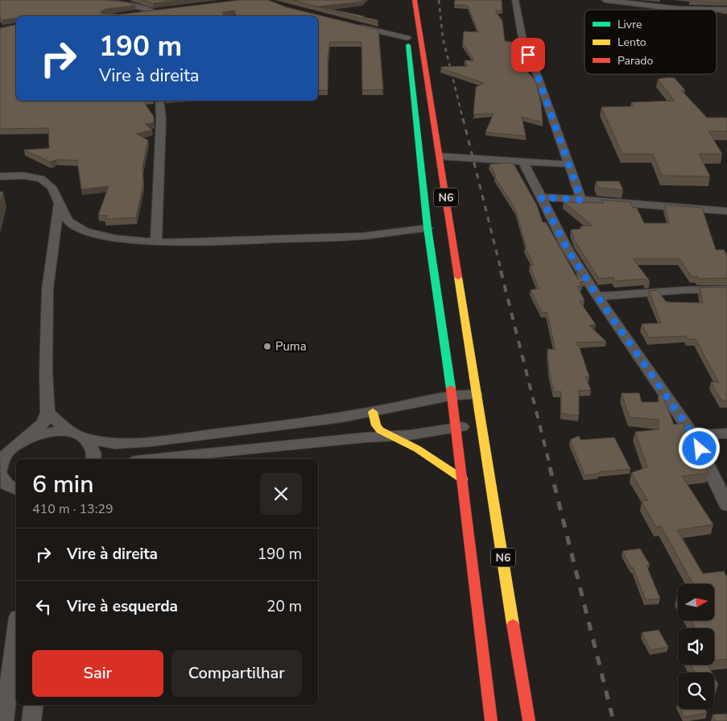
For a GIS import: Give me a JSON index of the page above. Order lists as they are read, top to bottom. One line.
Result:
{"streets":{"highway":["N6"]},"places":["Puma"],"legend":["Livre","Lento","Parado"],"north":"right","page":{"turn":["190 m","Vire à direita"],"heading":["6 min","410 m · 13:29"],"list":[{"name":"Vire à direita","value":"190 m"},{"name":"Vire à esquerda","value":"20 m"}],"buttons":["Sair","Compartilhar"]}}
